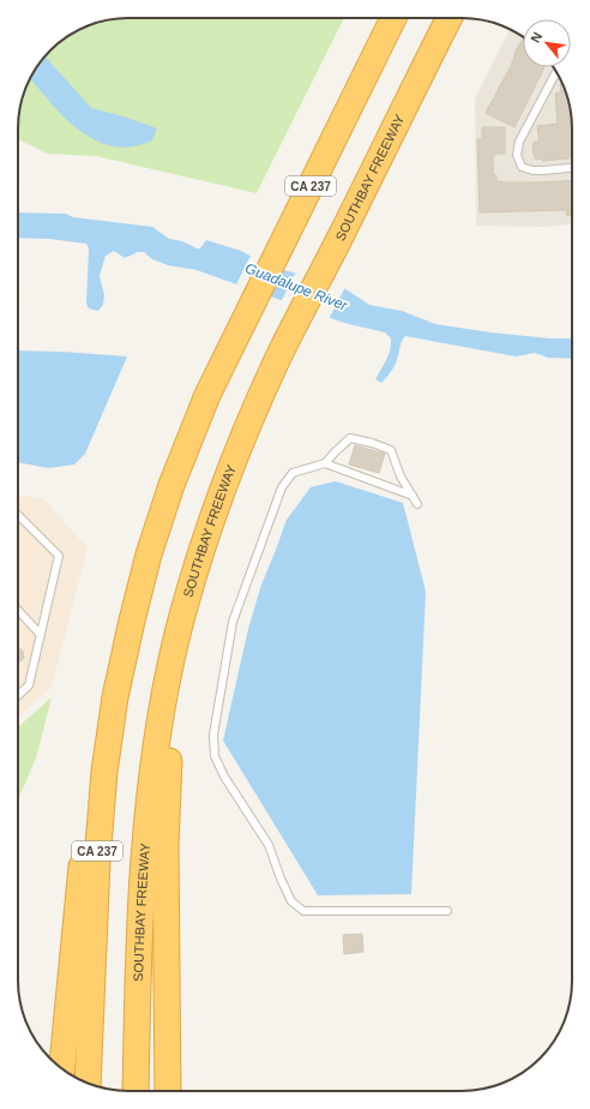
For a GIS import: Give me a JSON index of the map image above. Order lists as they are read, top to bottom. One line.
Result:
{"streets":{"highway":["SOUTHBAY FREEWAY","CA 237"]},"water":["Guadalupe River"],"north":"top left"}
